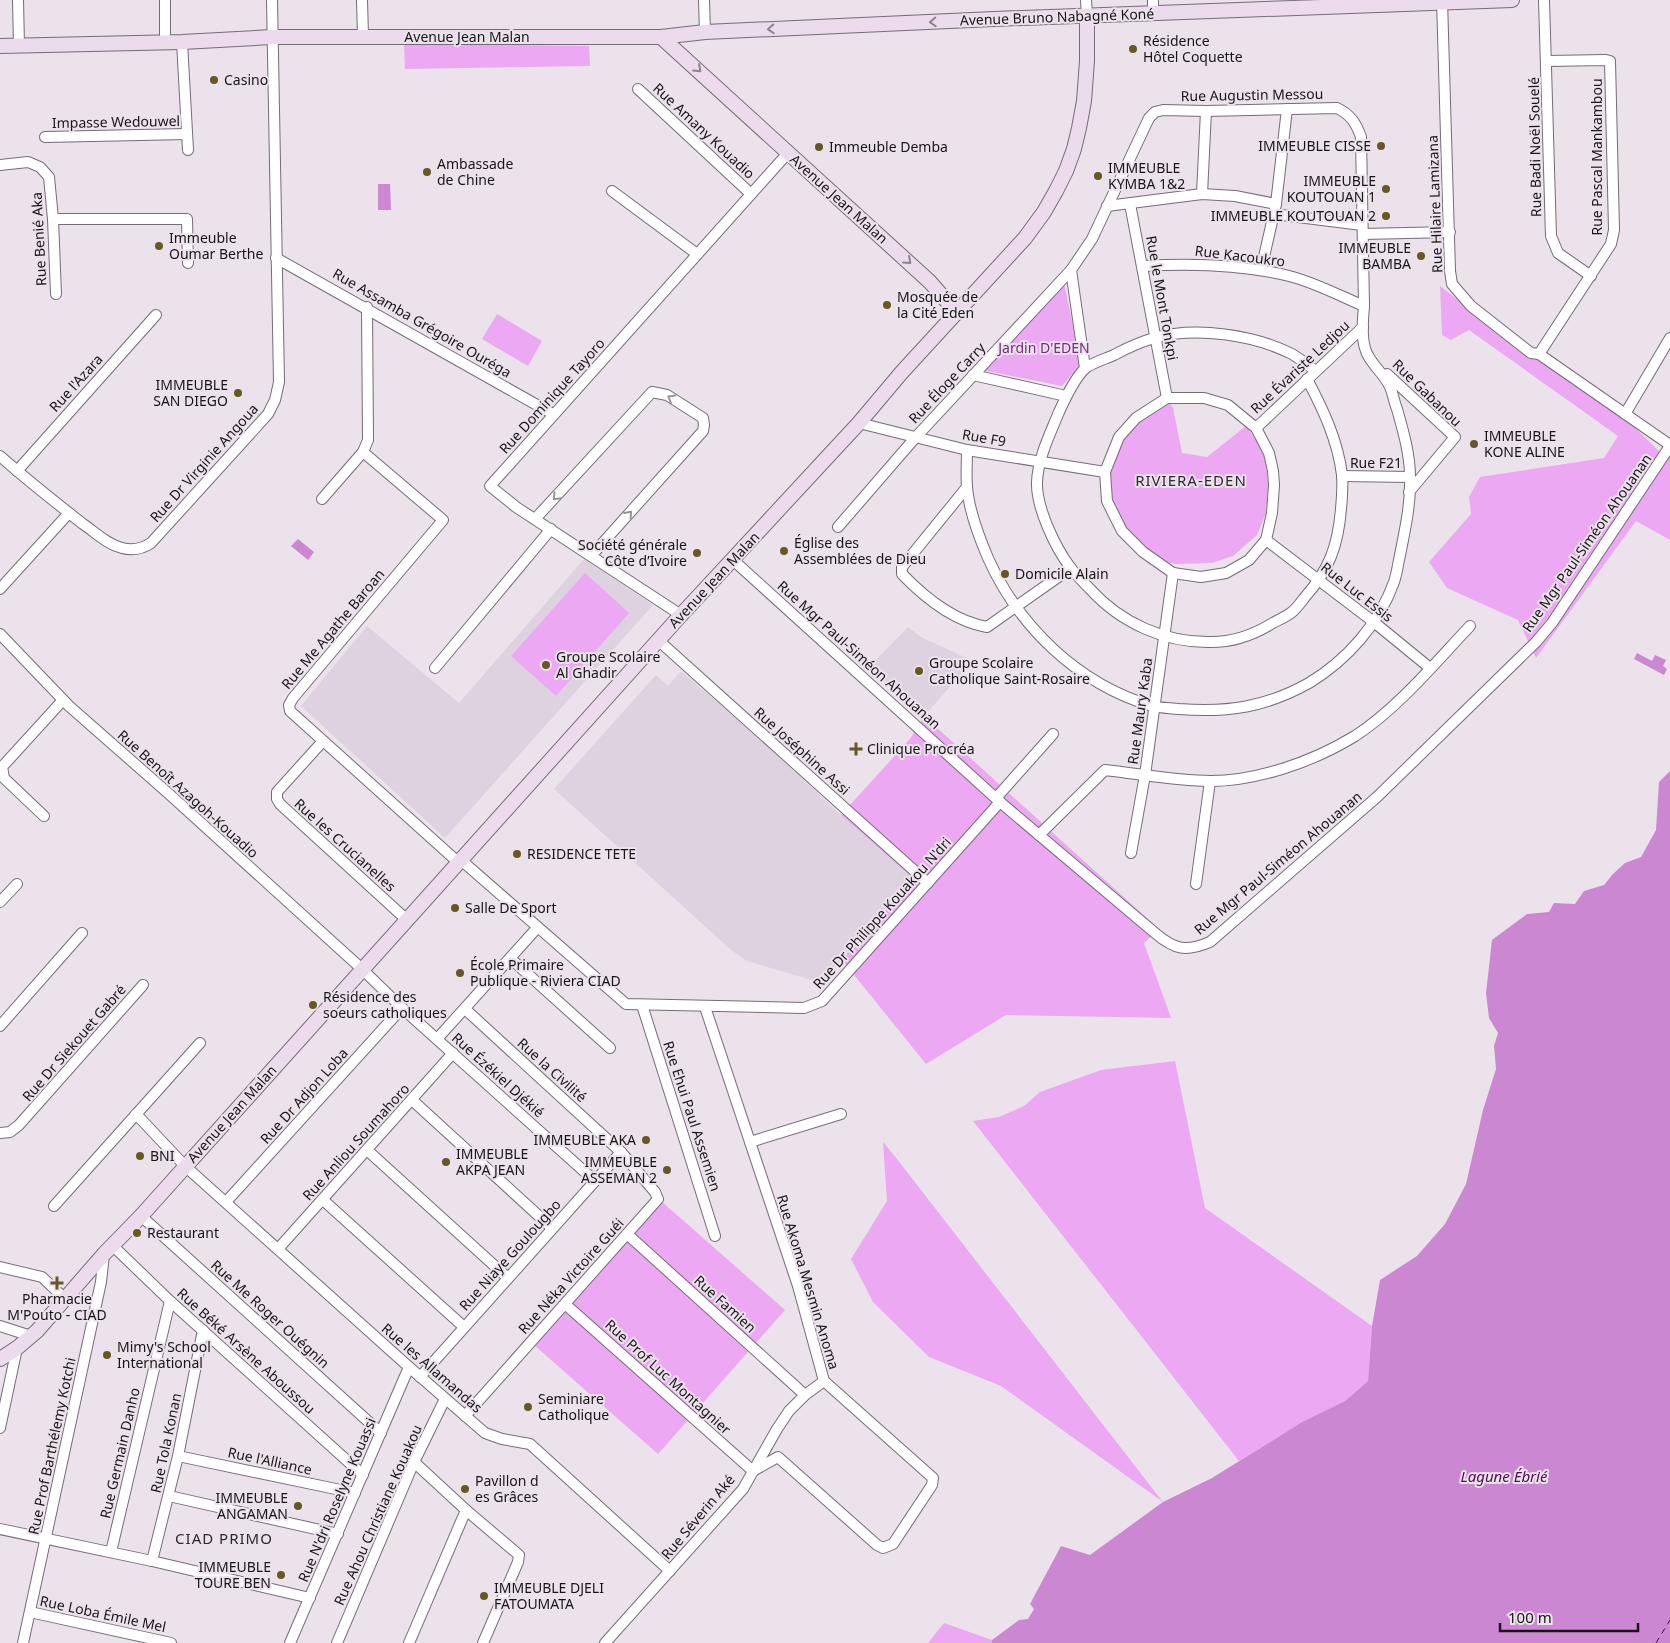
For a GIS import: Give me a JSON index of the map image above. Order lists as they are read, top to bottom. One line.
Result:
{"streets":{"main road":["Avenue Bruno Nabagné Koné","Avenue Jean Malan"],"street":["Rue Augustin Messou","Impasse Wedouwel","Rue Amany Kouadio","Rue Badi Noël Souelé","Rue Pascal Mankambou","Rue Hilaire Lamizana","Rue Benié Aka","Rue Kacoukro","Rue le Mont Tonkpi","Rue Assamba Grégoire Ouréga","Rue Évariste Ledjou","Rue l'Azara","Rue Éloge Carry","Rue Gabanou","Rue Dominique Tayoro","Rue F9","Rue Dr Virginie Angoua","Rue F21","Rue Mgr Paul-Siméon Ahouanan","Rue Luc Essis","Rue Me Agathe Baroan","Rue Maury Kaba","Rue Joséphine Assi","Rue Benoît Azagoh-Kouadio","Rue les Crucianelles","Rue Dr Philippe Kouakou N'dri","Rue Dr Siekouet Gabré","Rue la Civilité","Rue Ézékiel Djékié","Rue Dr Adjon Loba","Rue Ehui Paul Assemien","Rue Anliou Soumahoro","Rue Niaye Goulougbo","Rue Néka Victoire Guéi","Rue Akoma Mesmin Anoma","Rue Famien","Rue Me Roger Ouégnin","Rue Béké Arsène Aboussou","Rue les Allamandas","Rue Prof Luc Montagnier","Rue Tola Konan","Rue Prof Barthélemy Kotchi","Rue Germain Danho","Rue l'Alliance","Rue N'dri Roselyne Kouassi","Rue Ahou Christiane Kouakou","Rue Séverin Aké","Rue Loba Émile Mel"]},"crossings":[["Avenue Bruno Nabagné Koné","Avenue Jean Malan"],["Avenue Bruno Nabagné Koné","Rue Hilaire Lamizana"],["Avenue Jean Malan","Rue Dominique Tayoro"],["Avenue Jean Malan","Rue F9"],["Avenue Jean Malan","Rue Dr Virginie Angoua"],["Avenue Jean Malan","Rue Mgr Paul-Siméon Ahouanan"],["Avenue Jean Malan","Rue Me Agathe Baroan"],["Avenue Jean Malan","Rue Joséphine Assi"],["Avenue Jean Malan","Rue Benoît Azagoh-Kouadio"],["Avenue Jean Malan","Rue les Crucianelles"],["Avenue Jean Malan","Rue Dr Philippe Kouakou N'dri"],["Avenue Jean Malan","Rue Ézékiel Djékié"],["Avenue Jean Malan","Rue Me Roger Ouégnin"],["Avenue Jean Malan","Rue Béké Arsène Aboussou"],["Avenue Jean Malan","Rue les Allamandas"],["Avenue Jean Malan","Rue Prof Barthélemy Kotchi"],["Rue Augustin Messou","Rue Kacoukro"],["Rue Augustin Messou","Rue Éloge Carry"],["Rue Amany Kouadio","Rue Dominique Tayoro"],["Rue Badi Noël Souelé","Rue Pascal Mankambou"],["Rue Pascal Mankambou","Rue Hilaire Lamizana"],["Rue Hilaire Lamizana","Rue Mgr Paul-Siméon Ahouanan"],["Rue Kacoukro","Rue le Mont Tonkpi"],["Rue le Mont Tonkpi","Rue Évariste Ledjou"],["Rue le Mont Tonkpi","Rue F9"],["Rue le Mont Tonkpi","Rue Luc Essis"],["Rue le Mont Tonkpi","Rue Maury Kaba"],["Rue Assamba Grégoire Ouréga","Rue Dominique Tayoro"],["Rue Assamba Grégoire Ouréga","Rue Dr Virginie Angoua"],["Rue Évariste Ledjou","Rue F9"],["Rue Évariste Ledjou","Rue Luc Essis"],["Rue Évariste Ledjou","Rue Maury Kaba"],["Rue l'Azara","Rue Dr Virginie Angoua"],["Rue Éloge Carry","Rue F9"],["Rue F9","Rue Luc Essis"],["Rue F9","Rue Maury Kaba"],["Rue Mgr Paul-Siméon Ahouanan","Rue Dr Philippe Kouakou N'dri"],["Rue Luc Essis","Rue Maury Kaba"],["Rue Me Agathe Baroan","Rue les Crucianelles"],["Rue Me Agathe Baroan","Rue Dr Philippe Kouakou N'dri"],["Rue Joséphine Assi","Rue Dr Philippe Kouakou N'dri"],["Rue Benoît Azagoh-Kouadio","Rue Ézékiel Djékié"],["Rue Dr Philippe Kouakou N'dri","Rue Ehui Paul Assemien"],["Rue Dr Philippe Kouakou N'dri","Rue Akoma Mesmin Anoma"],["Rue la Civilité","Rue Niaye Goulougbo"],["Rue la Civilité","Rue Néka Victoire Guéi"],["Rue Ézékiel Djékié","Rue Dr Adjon Loba"],["Rue Ézékiel Djékié","Rue Anliou Soumahoro"],["Rue Ézékiel Djékié","Rue Niaye Goulougbo"],["Rue Dr Adjon Loba","Rue les Allamandas"],["Rue Anliou Soumahoro","Rue les Allamandas"],["Rue Niaye Goulougbo","Rue Néka Victoire Guéi"],["Rue Niaye Goulougbo","Rue les Allamandas"],["Rue Néka Victoire Guéi","Rue Famien"],["Rue Néka Victoire Guéi","Rue les Allamandas"],["Rue Néka Victoire Guéi","Rue Prof Luc Montagnier"],["Rue Akoma Mesmin Anoma","Rue Prof Luc Montagnier"],["Rue Akoma Mesmin Anoma","Rue Séverin Aké"],["Rue Famien","Rue Séverin Aké"],["Rue Me Roger Ouégnin","Rue N'dri Roselyne Kouassi"],["Rue Béké Arsène Aboussou","Rue Tola Konan"],["Rue Béké Arsène Aboussou","Rue Prof Barthélemy Kotchi"],["Rue Béké Arsène Aboussou","Rue Germain Danho"],["Rue Béké Arsène Aboussou","Rue N'dri Roselyne Kouassi"],["Rue les Allamandas","Rue N'dri Roselyne Kouassi"],["Rue les Allamandas","Rue Ahou Christiane Kouakou"],["Rue les Allamandas","Rue Séverin Aké"],["Rue Prof Luc Montagnier","Rue Séverin Aké"],["Rue Tola Konan","Rue l'Alliance"],["Rue Prof Barthélemy Kotchi","Rue Loba Émile Mel"],["Rue l'Alliance","Rue N'dri Roselyne Kouassi"]],"one_way":["Avenue Bruno Nabagné Koné"],"districts":["RIVIERA-EDEN","CIAD PRIMO"],"water":["Lagune Ébrié"],"parks":["Jardin D'EDEN"],"places":{"other":["Résidence Hôtel Coquette","Casino","IMMEUBLE CISSE","Immeuble Demba","Ambassade de Chine","IMMEUBLE KYMBA 1&2","IMMEUBLE KOUTOUAN 1","IMMEUBLE KOUTOUAN 2","Immeuble Oumar Berthe","IMMEUBLE BAMBA","Mosquée de la Cité Eden","IMMEUBLE SAN DIEGO","IMMEUBLE KONE ALINE","Église des Assemblées de Dieu","Société générale Côte d’Ivoire","Domicile Alain","Groupe Scolaire Al Ghadir","Groupe Scolaire Catholique Saint-Rosaire","RESIDENCE TETE","Salle De Sport","École Primaire Publique - Riviera CIAD","Résidence des soeurs catholiques","IMMEUBLE AKA","BNI","IMMEUBLE AKPA JEAN","IMMEUBLE ASSEMAN 2","Restaurant","Mimy's School International","Seminiare Catholique","Pavillon d es Grâces","IMMEUBLE ANGAMAN","IMMEUBLE TOURE BEN","IMMEUBLE DJELI FATOUMATA"],"health":["Clinique Procréa","Pharmacie M'Pouto - CIAD"]},"scale_bar":"100 m"}
